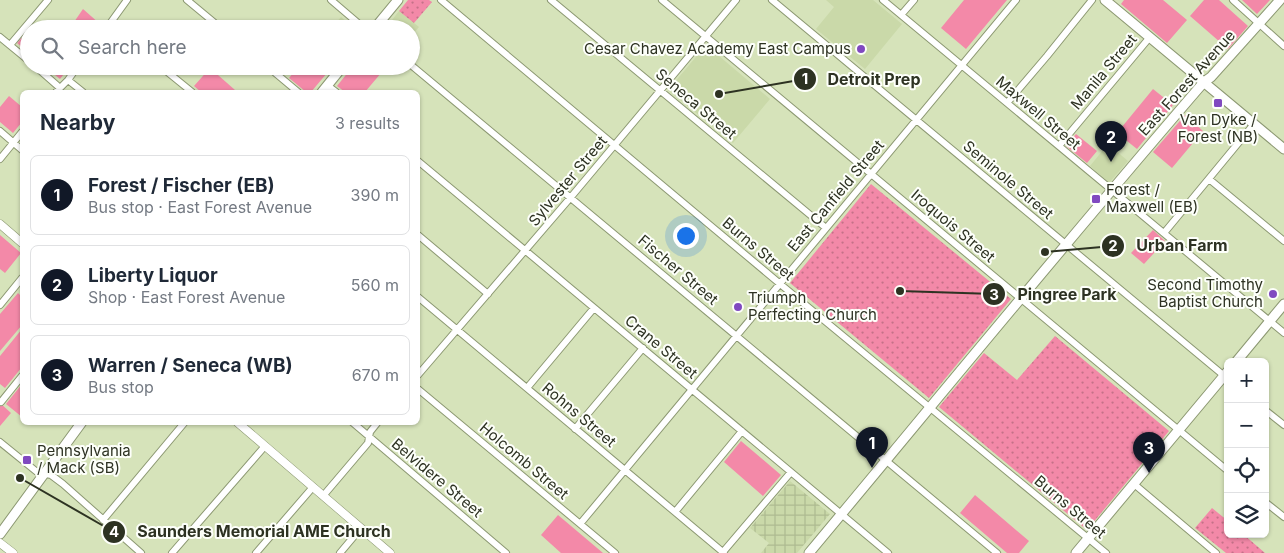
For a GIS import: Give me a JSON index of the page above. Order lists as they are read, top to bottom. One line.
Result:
{"streets":{"main road":["East Forest Avenue"],"street":["Manila Street","Seneca Street","Maxwell Street","Seminole Street","Sylvester Street","East Canfield Street","Iroquois Street","Burns Street","Fischer Street","Crane Street","Rohns Street","Holcomb Street","Belvidere Street"]},"crossings":[["Manila Street","Maxwell Street"],["East Forest Avenue","Maxwell Street"],["East Forest Avenue","Seminole Street"],["East Forest Avenue","Iroquois Street"],["East Forest Avenue","Burns Street"],["East Forest Avenue","Fischer Street"],["East Forest Avenue","Crane Street"],["Seneca Street","Sylvester Street"],["Seneca Street","East Canfield Street"],["Maxwell Street","East Canfield Street"],["Seminole Street","East Canfield Street"],["Sylvester Street","Iroquois Street"],["Sylvester Street","Burns Street"],["Sylvester Street","Fischer Street"],["Sylvester Street","Crane Street"],["Sylvester Street","Rohns Street"],["East Canfield Street","Iroquois Street"],["East Canfield Street","Burns Street"],["East Canfield Street","Fischer Street"],["East Canfield Street","Crane Street"],["East Canfield Street","Rohns Street"],["East Canfield Street","Holcomb Street"]],"places":{"other":["Cesar Chavez Academy East Campus","Detroit Prep","Urban Farm","Pingree Park","Second Timothy Baptist Church","Triumph Perfecting Church","Saunders Memorial AME Church"],"transit":["Van Dyke / Forest (NB)","Forest / Maxwell (EB)","Pennsylvania / Mack (SB)"]},"page":{"search":"Search here","heading":["Nearby","3 results"],"pins":["2","1","3"],"list":[{"mark":"1","name":"Forest / Fischer (EB)","note":"Bus stop · East Forest Avenue","value":"390 m"},{"mark":"2","name":"Liberty Liquor","note":"Shop · East Forest Avenue","value":"560 m"},{"mark":"3","name":"Warren / Seneca (WB)","note":"Bus stop","value":"670 m"}],"map_buttons":["+","−"]}}
